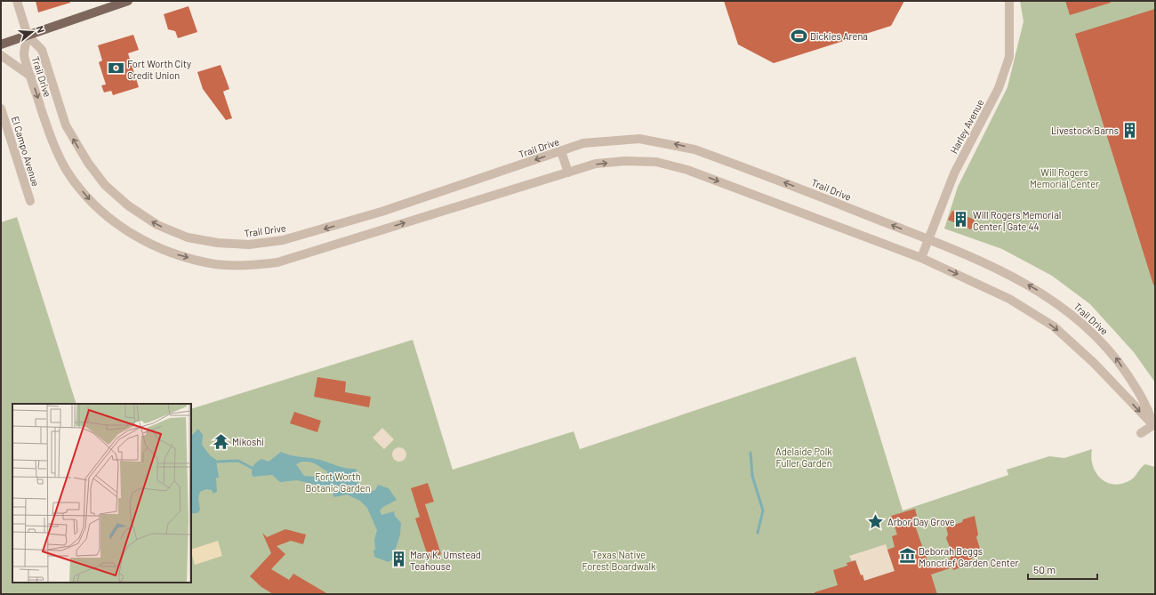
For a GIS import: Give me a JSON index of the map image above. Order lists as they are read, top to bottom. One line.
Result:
{"streets":{"street":["Trail Drive","Harley Avenue","El Campo Avenue"]},"crossings":[["Trail Drive","Harley Avenue"]],"parks":["Will Rogers Memorial Center","Adelaide Polk Fuller Garden","Fort Worth Botanic Garden","Texas Native Forest Boardwalk"],"places":{"sports":["Dickies Arena"],"bank":["Fort Worth City Credit Union"],"building":["Livestock Barns","Will Rogers Memorial Center | Gate 44","Mary K. Umstead Teahouse"],"temple":["Mikoshi"],"place":["Arbor Day Grove"],"museum":["Deborah Beggs Moncrief Garden Center"]},"scale_bar":"50 m","north":"right"}
